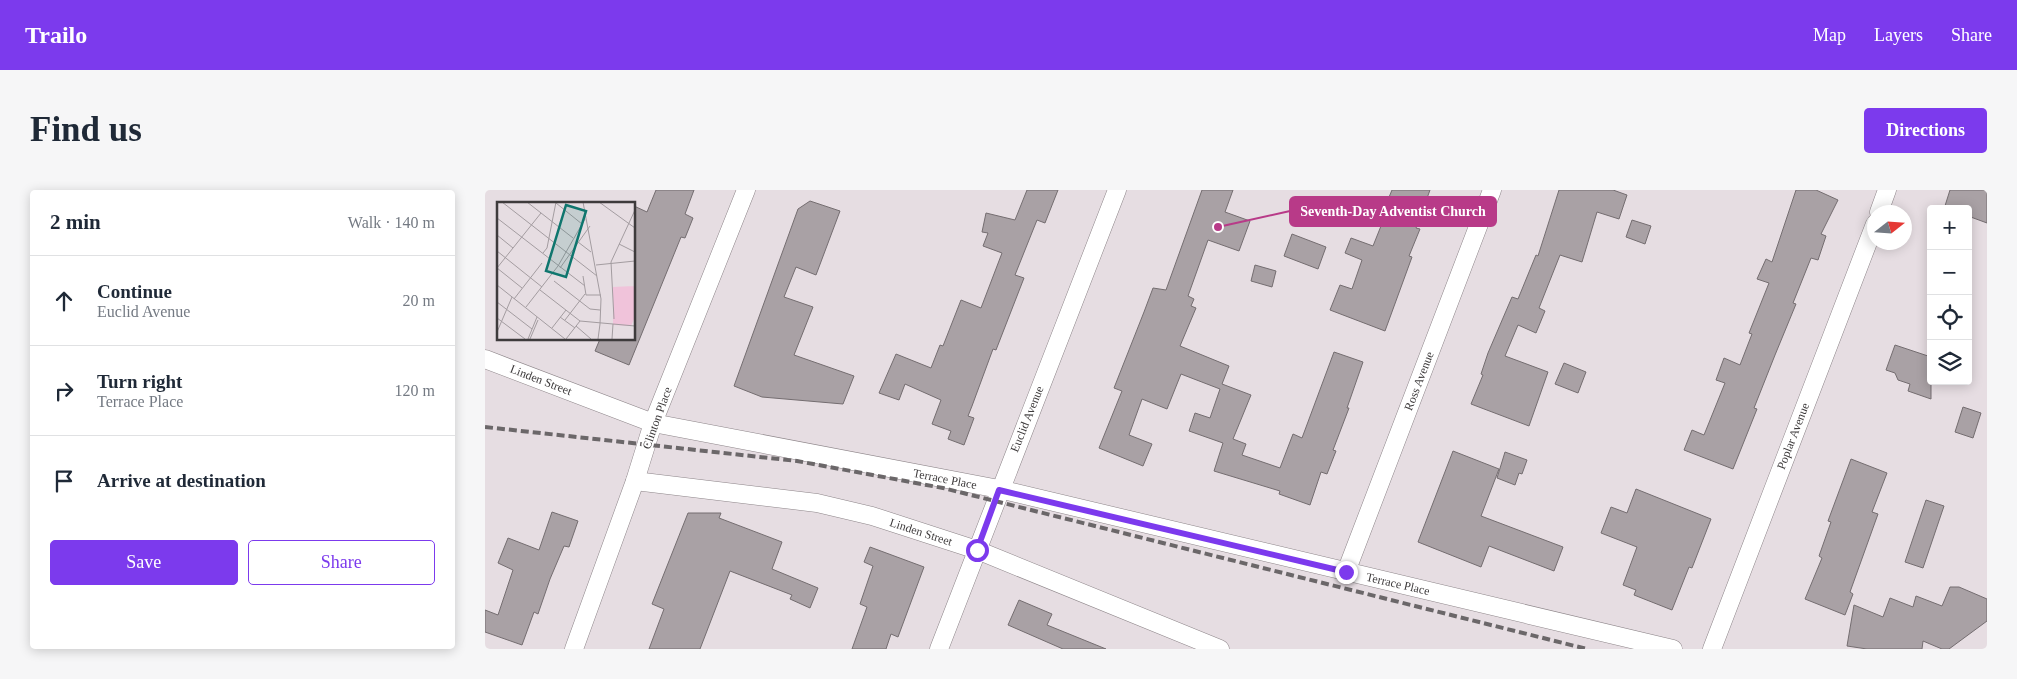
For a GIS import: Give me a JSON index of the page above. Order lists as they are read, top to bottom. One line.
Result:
{"streets":{"street":["Linden Street","Ross Avenue","Clinton Place","Euclid Avenue","Poplar Avenue","Terrace Place"]},"crossings":[["Linden Street","Clinton Place"],["Linden Street","Euclid Avenue"],["Linden Street","Terrace Place"],["Ross Avenue","Terrace Place"],["Clinton Place","Terrace Place"],["Euclid Avenue","Terrace Place"]],"places":["Seventh-Day Adventist Church"],"north":"right","page":{"header":"Trailo","nav":["Map","Layers","Share"],"buttons":["Directions",["Save","Share"]],"title":"Find us","heading":["2 min","Walk · 140 m"],"map_buttons":["+","−"],"list":[["Continue","Euclid Avenue","20 m"],["Turn right","Terrace Place","120 m"],"Arrive at destination"]}}
